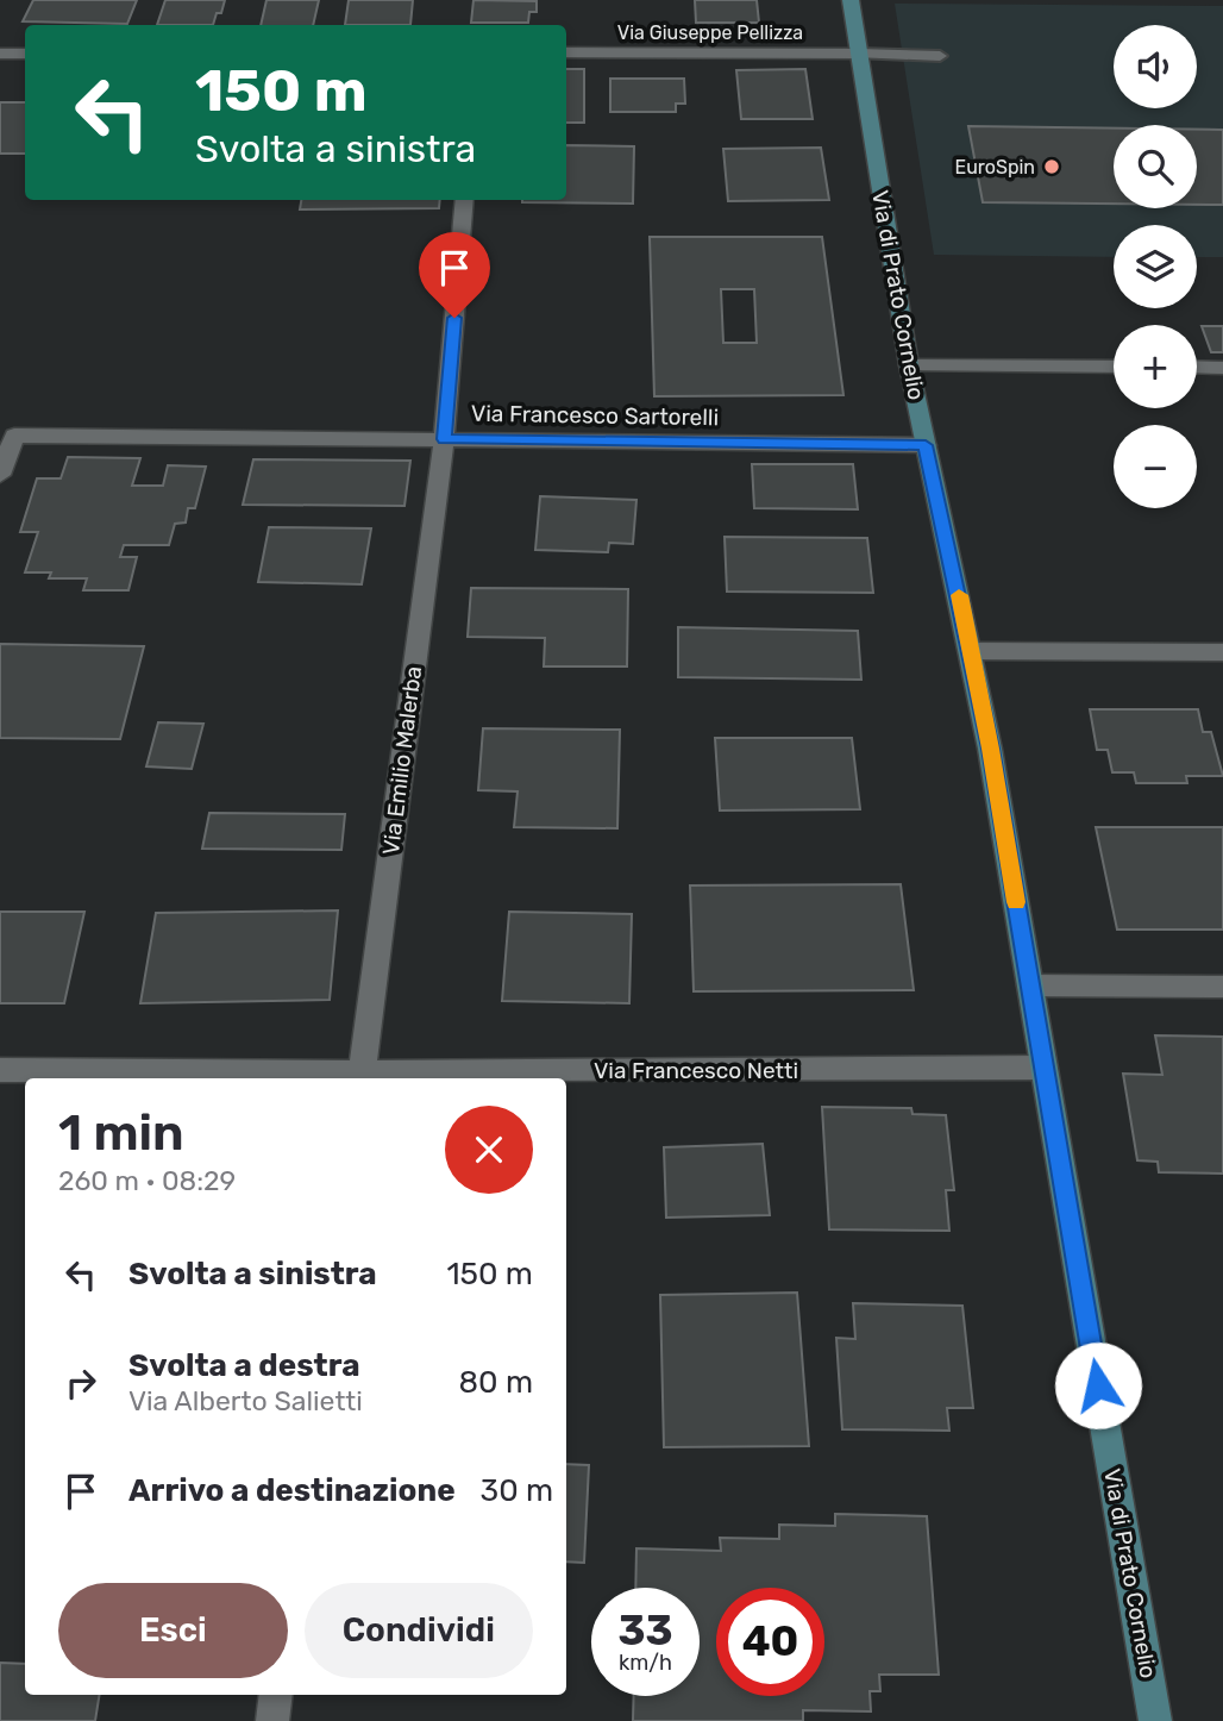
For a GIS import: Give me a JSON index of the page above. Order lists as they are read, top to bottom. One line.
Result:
{"streets":{"street":["Via Giuseppe Pellizza","Via di Prato Cornelio","Via Francesco Sartorelli","Via Emilio Malerba","Via Francesco Netti"]},"crossings":[["Via Giuseppe Pellizza","Via di Prato Cornelio"],["Via di Prato Cornelio","Via Francesco Sartorelli"],["Via di Prato Cornelio","Via Francesco Netti"],["Via Francesco Sartorelli","Via Emilio Malerba"],["Via Emilio Malerba","Via Francesco Netti"]],"places":["EuroSpin"],"page":{"map_buttons":["+","−"],"turn":["150 m","Svolta a sinistra"],"heading":["1 min","260 m · 08:29"],"list":[{"name":"Svolta a sinistra","value":"150 m"},{"name":"Svolta a destra","note":"Via Alberto Salietti","value":"80 m"},{"name":"Arrivo a destinazione","value":"30 m"}],"buttons":["Esci","Condividi"],"speed":"33 km/h","limit":"40"}}
